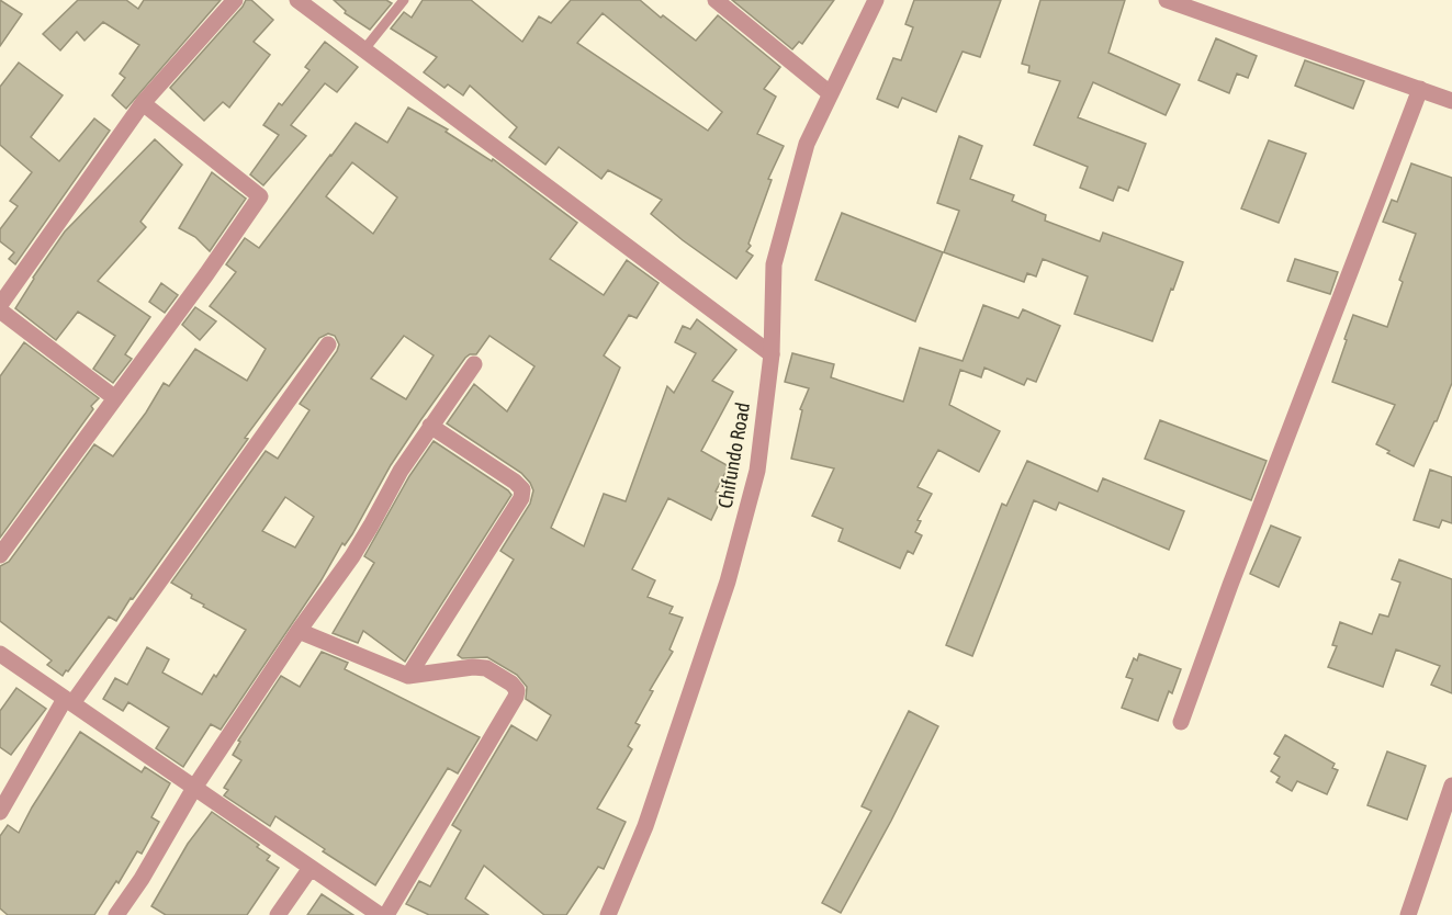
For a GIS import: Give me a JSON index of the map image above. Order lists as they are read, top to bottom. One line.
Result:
{"streets":{"street":["Chifundo Road"]}}
